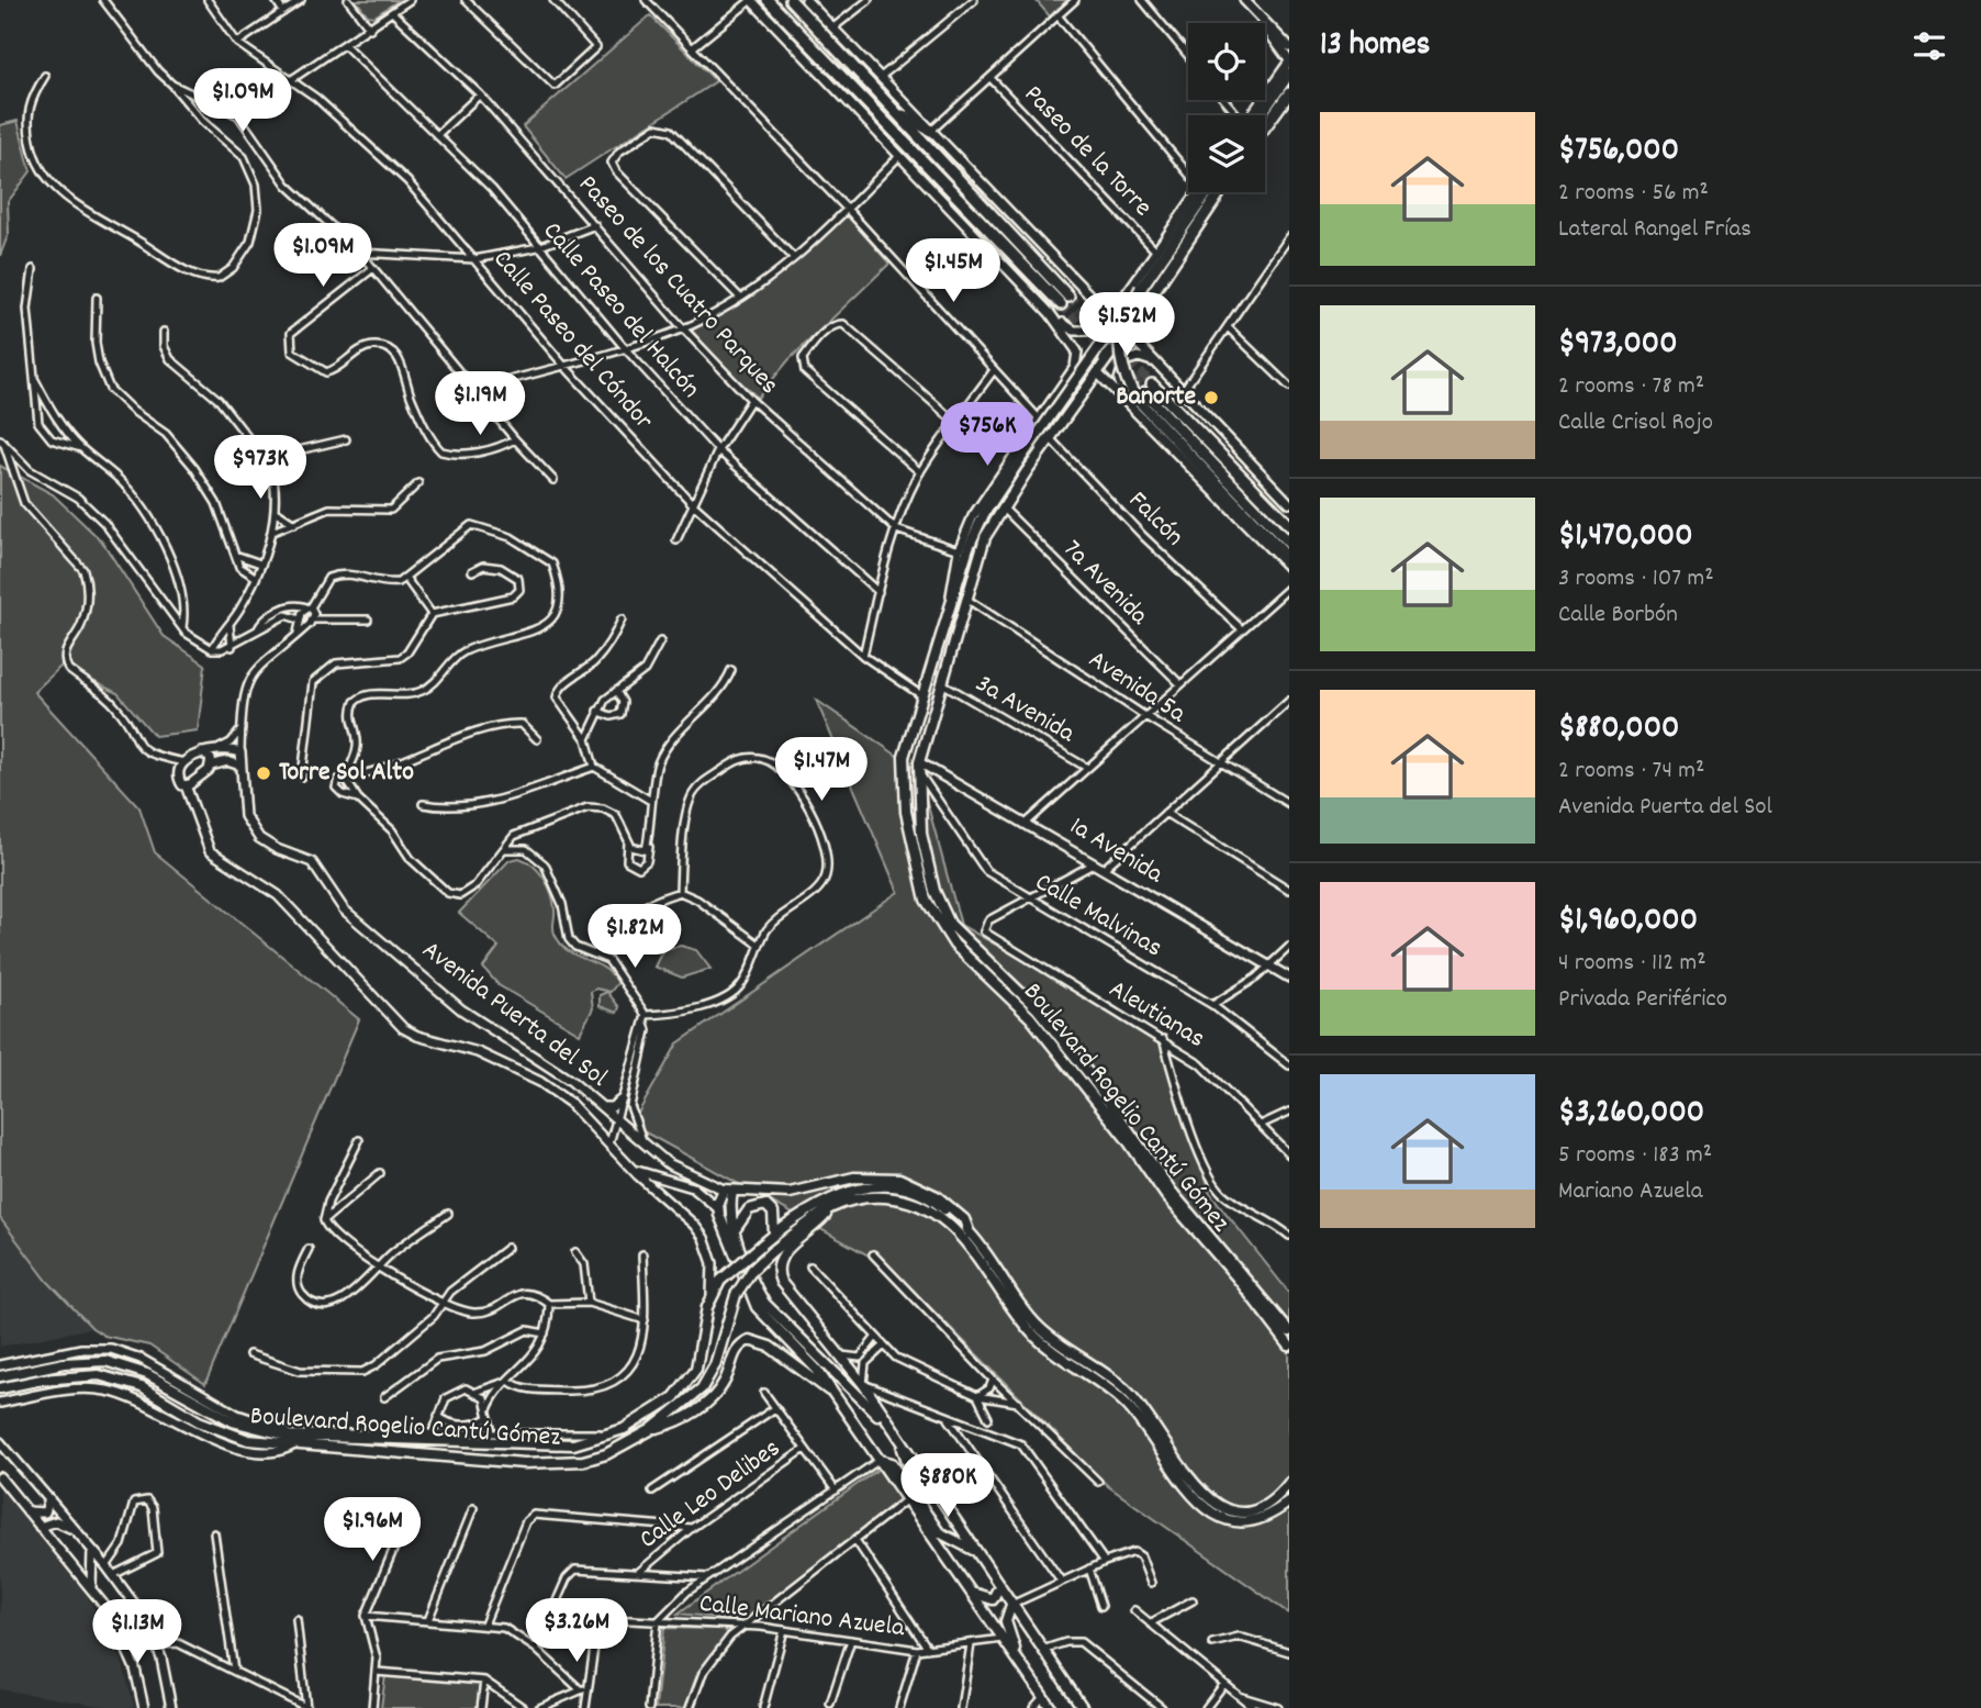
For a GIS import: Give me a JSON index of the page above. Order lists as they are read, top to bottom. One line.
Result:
{"streets":{"main road":["Boulevard Rogelio Cantú Gómez"],"street":["Paseo de la Torre","Paseo de los Cuatro Parques","Calle Paseo del Halcón","Calle Paseo del Cóndor","Falcón","7a Avenida","Avenida 5a","3a Avenida","1a Avenida","Calle Malvinas","Avenida Puerta del Sol","Aleutianas","Calle Leo Delibes","Calle Mariano Azuela"]},"crossings":[["Calle Paseo del Cóndor","Boulevard Rogelio Cantú Gómez"],["Falcón","Boulevard Rogelio Cantú Gómez"],["7a Avenida","Boulevard Rogelio Cantú Gómez"],["Avenida 5a","Boulevard Rogelio Cantú Gómez"],["3a Avenida","Boulevard Rogelio Cantú Gómez"],["1a Avenida","Calle Malvinas"],["1a Avenida","Boulevard Rogelio Cantú Gómez"],["Calle Malvinas","Aleutianas"],["Calle Malvinas","Boulevard Rogelio Cantú Gómez"],["Avenida Puerta del Sol","Boulevard Rogelio Cantú Gómez"]],"places":["Banorte","Torre Sol Alto"],"page":{"heading":"13 homes","price":["$1.09M","$1.09M","$1.45M","$1.52M","$1.19M","$756K","$973K","$1.47M","$1.82M","$880K","$1.96M","$3.26M","$1.13M"],"list":[{"name":"$756,000","note":"2 rooms · 56 m² · Lateral Rangel Frías"},{"name":"$973,000","note":"2 rooms · 78 m² · Calle Crisol Rojo"},{"name":"$1,470,000","note":"3 rooms · 107 m² · Calle Borbón"},{"name":"$880,000","note":"2 rooms · 74 m² · Avenida Puerta del Sol"},{"name":"$1,960,000","note":"4 rooms · 112 m² · Privada Periférico"},{"name":"$3,260,000","note":"5 rooms · 183 m² · Mariano Azuela"}]}}
